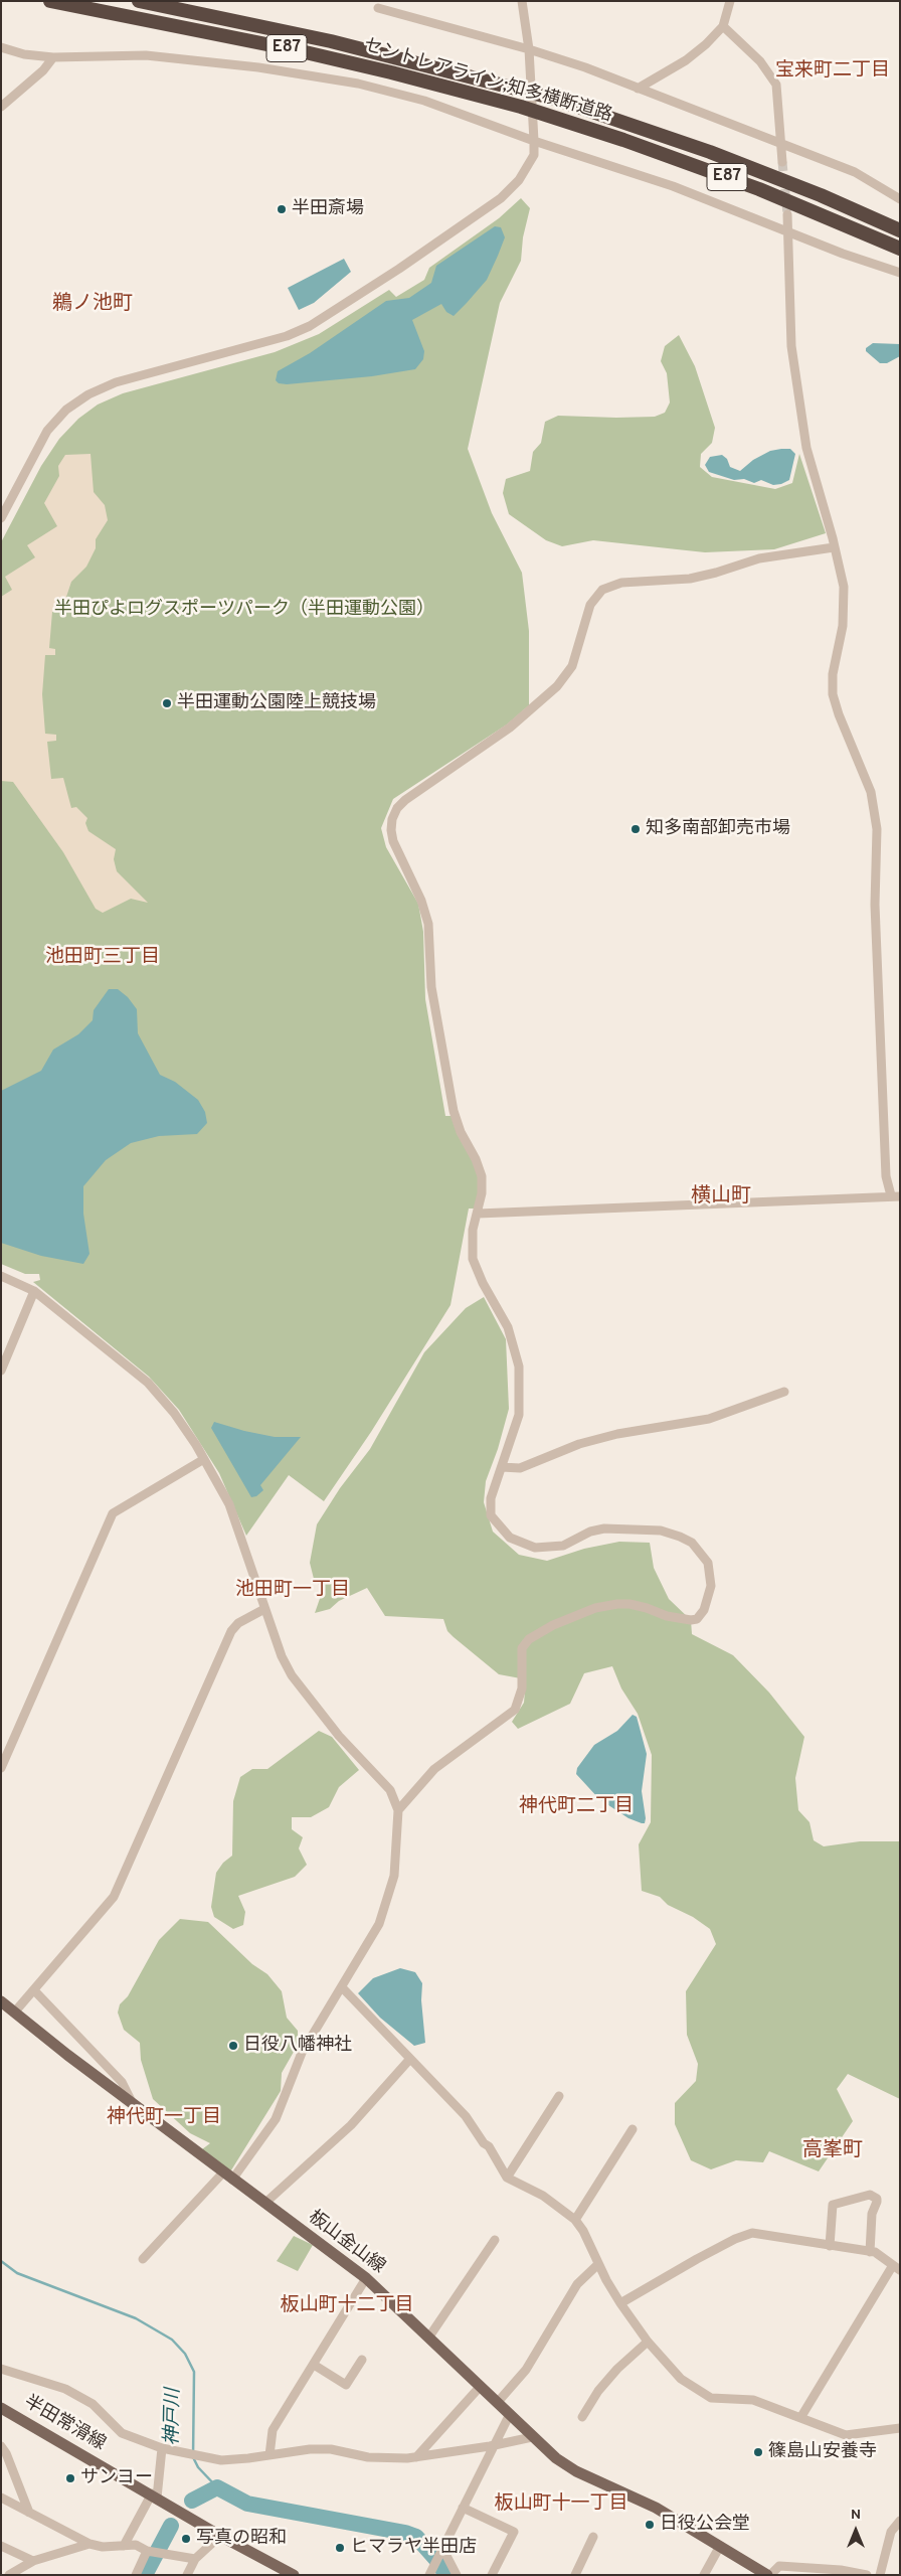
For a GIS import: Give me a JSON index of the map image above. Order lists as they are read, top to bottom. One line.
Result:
{"streets":{"highway":["E87","セントレアライン;知多横断道路"],"main road":["板山金山線","半田常滑線"]},"districts":["宝来町二丁目","鵜ノ池町","池田町三丁目","横山町","池田町一丁目","神代町二丁目","神代町一丁目","高峯町","板山町十二丁目","板山町十一丁目"],"water":["神戸川"],"parks":["半田ぴよログスポーツパーク（半田運動公園）"],"places":["半田斎場","半田運動公園陸上競技場","知多南部卸売市場","日役八幡神社","篠島山安養寺","サンヨー","日役公会堂","写真の昭和","ヒマラヤ半田店"],"north":"top"}
